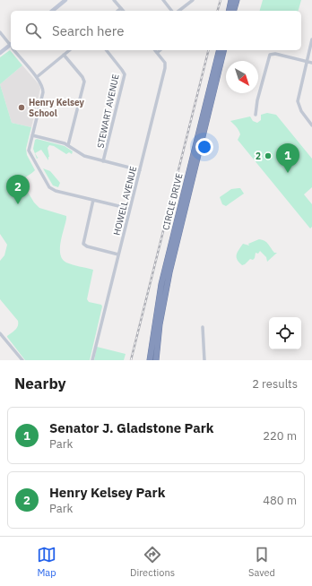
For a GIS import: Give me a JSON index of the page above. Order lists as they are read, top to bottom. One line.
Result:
{"streets":{"highway":["CIRCLE DRIVE"],"street":["STEWART AVENUE","HOWELL AVENUE"]},"places":["Henry Kelsey School","2"],"north":"bottom right","page":{"search":"Search here","pins":["1","2"],"heading":["Nearby","2 results"],"list":[{"mark":"1","name":"Senator J. Gladstone Park","note":"Park","value":"220 m"},{"mark":"2","name":"Henry Kelsey Park","note":"Park","value":"480 m"}],"nav":["Map","Directions","Saved"]}}
